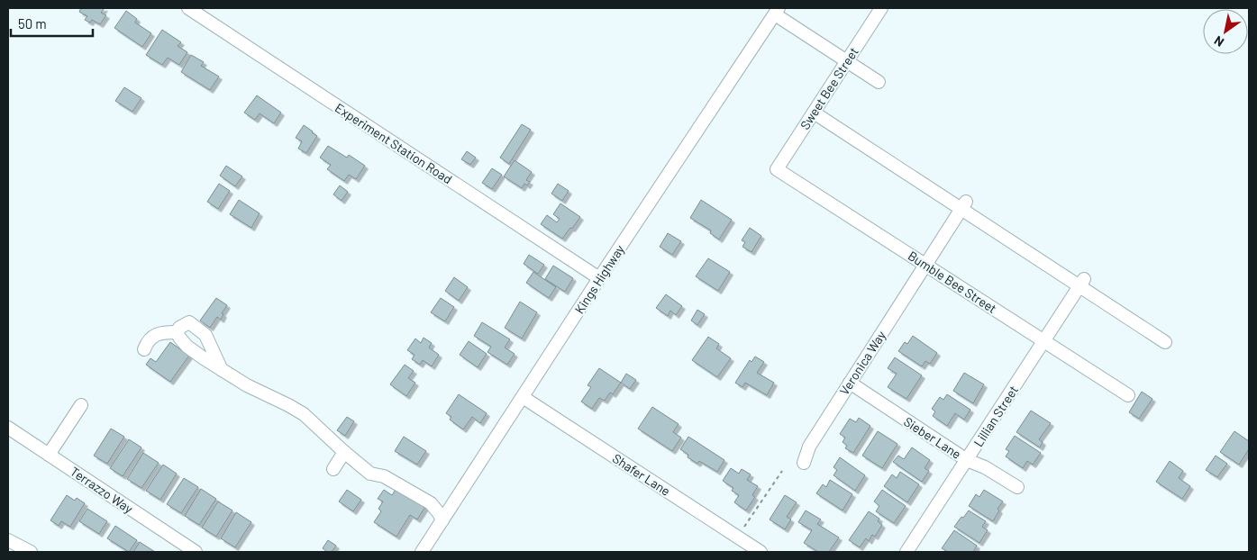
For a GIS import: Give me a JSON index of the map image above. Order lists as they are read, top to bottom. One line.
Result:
{"streets":{"street":["Sweet Bee Street","Experiment Station Road","Kings Highway","Bumble Bee Street","Veronica Way","Lillian Street","Sieber Lane","Shafer Lane","Terrazzo Way"]},"crossings":[["Sweet Bee Street","Bumble Bee Street"],["Experiment Station Road","Kings Highway"],["Kings Highway","Shafer Lane"],["Bumble Bee Street","Veronica Way"],["Bumble Bee Street","Lillian Street"],["Veronica Way","Sieber Lane"],["Lillian Street","Sieber Lane"]],"scale_bar":"50 m","north":"bottom left"}
